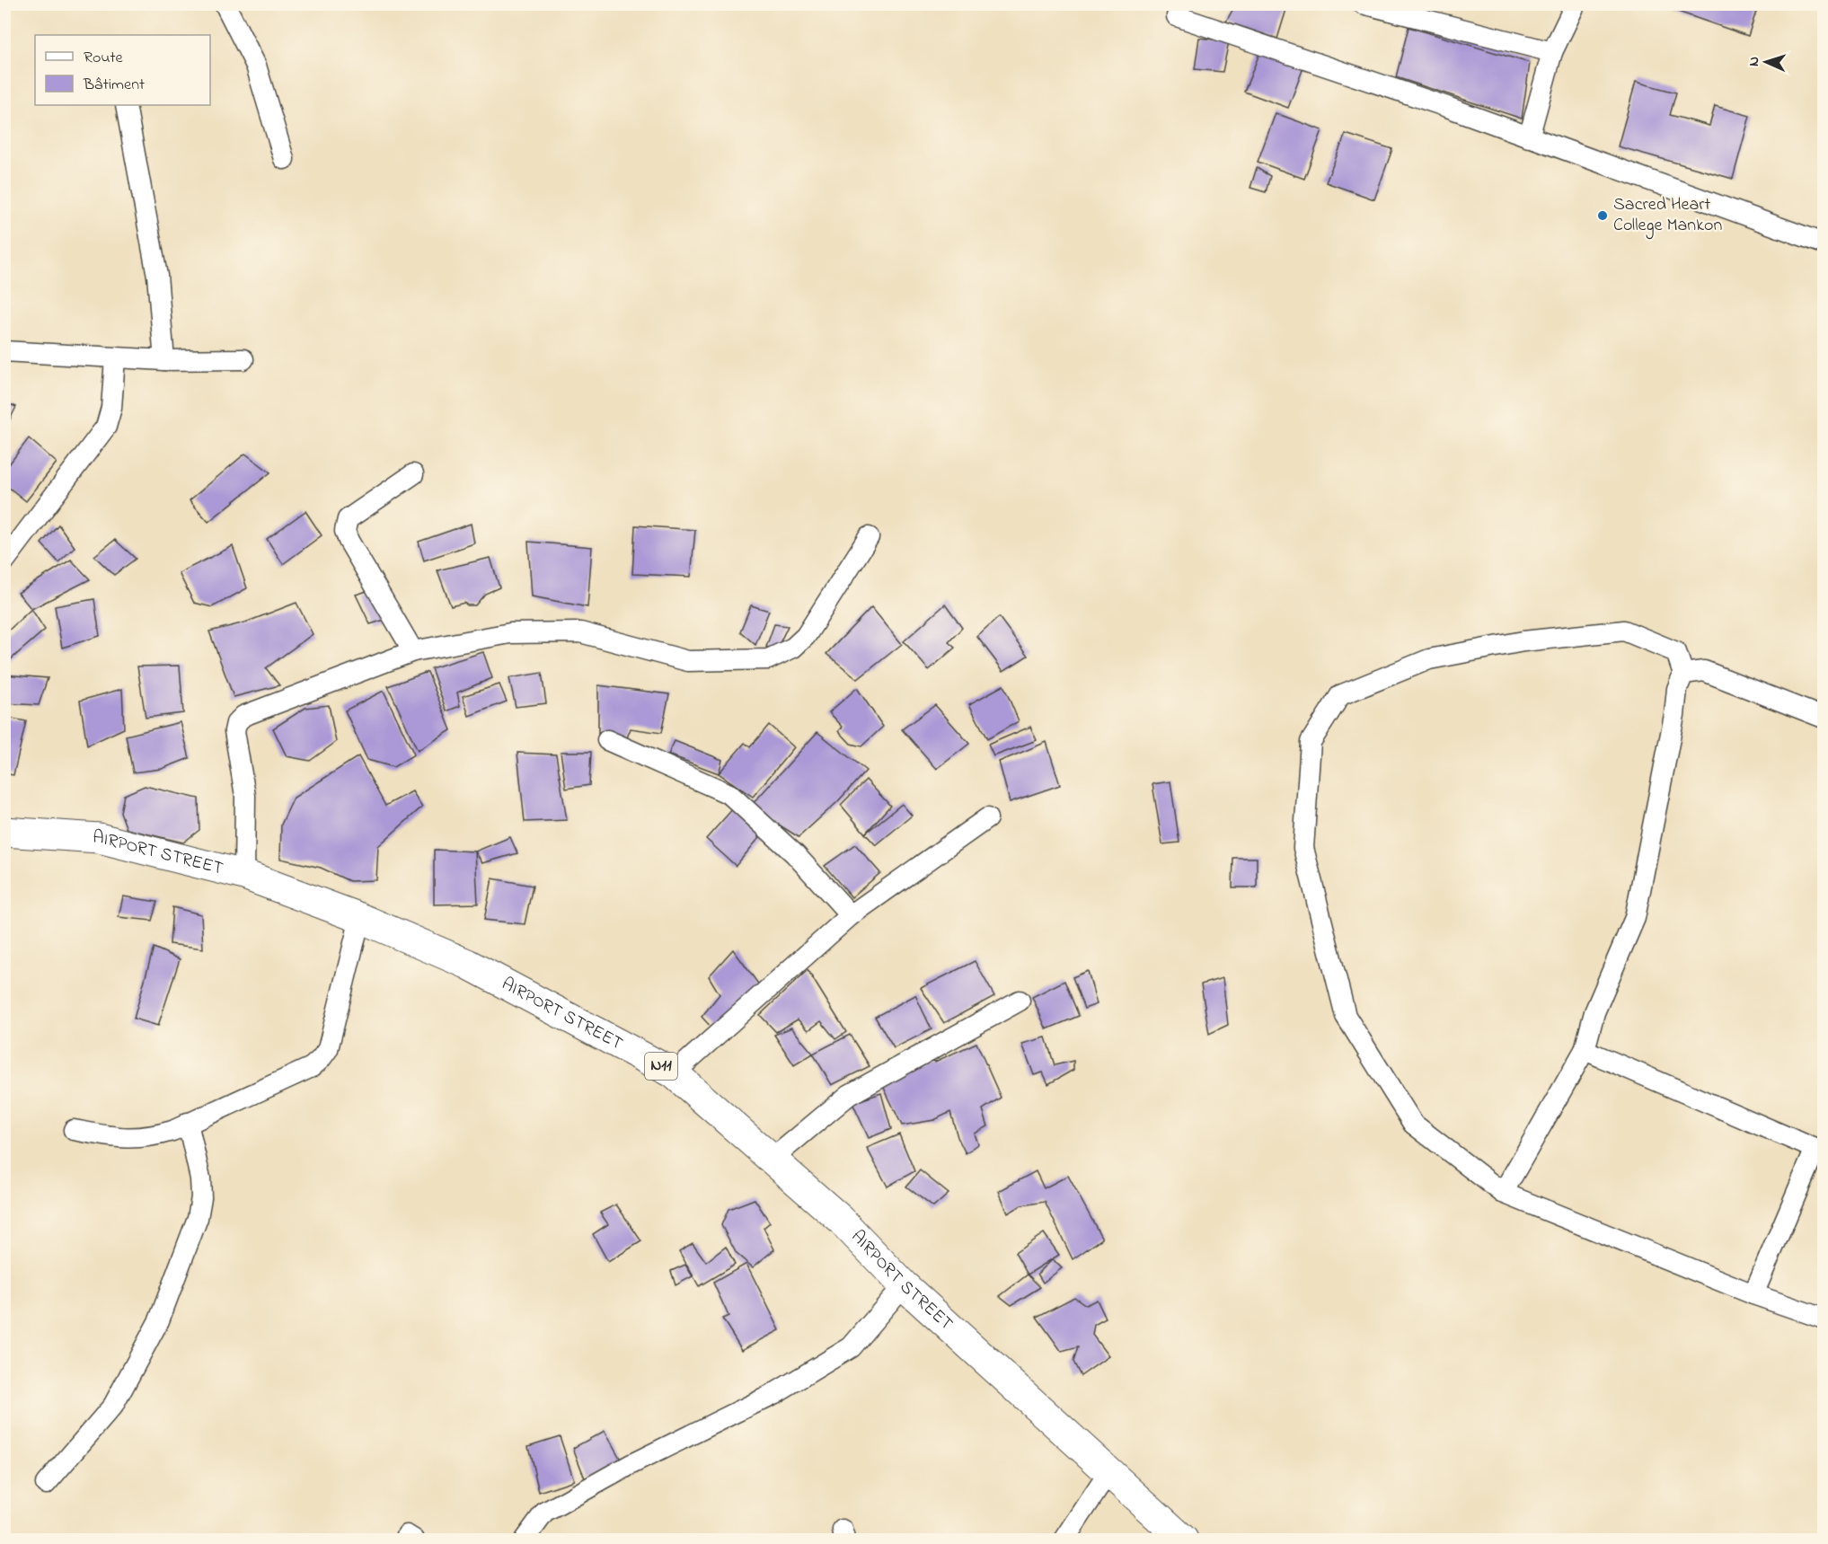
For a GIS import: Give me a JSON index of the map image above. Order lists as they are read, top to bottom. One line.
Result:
{"streets":{"highway":["AIRPORT STREET","N11"]},"places":["Sacred Heart College Mankon"],"legend":["Route","Bâtiment"],"north":"left"}
